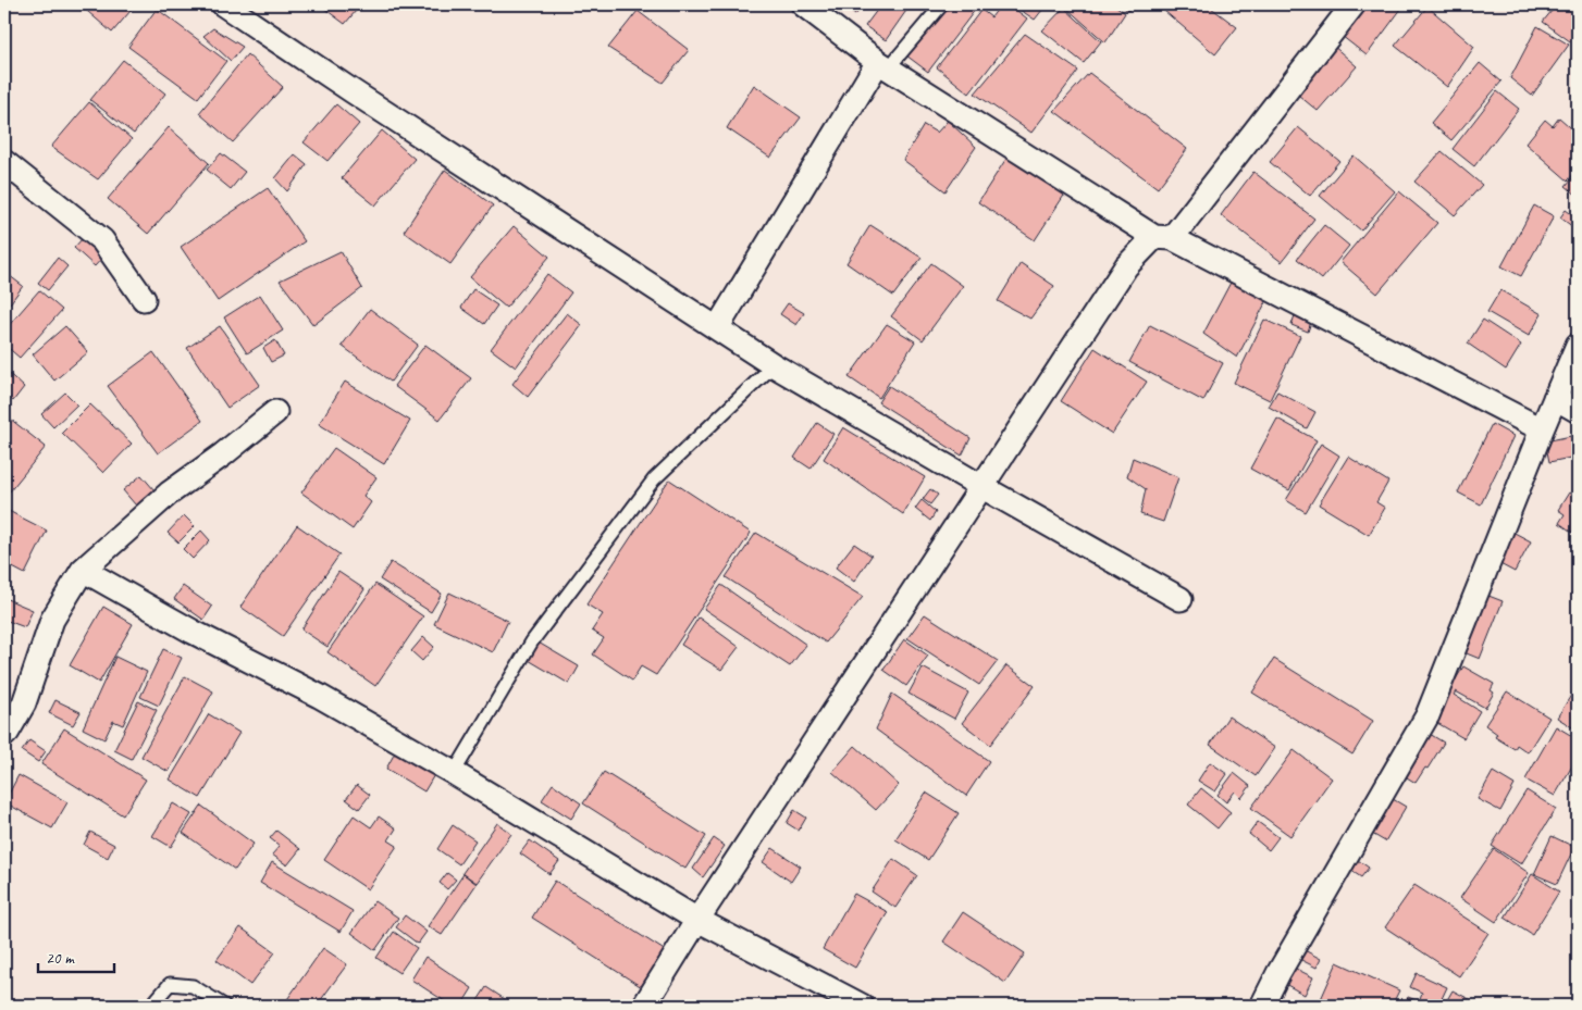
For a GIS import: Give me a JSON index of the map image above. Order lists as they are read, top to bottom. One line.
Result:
{"scale_bar":"20 m"}
